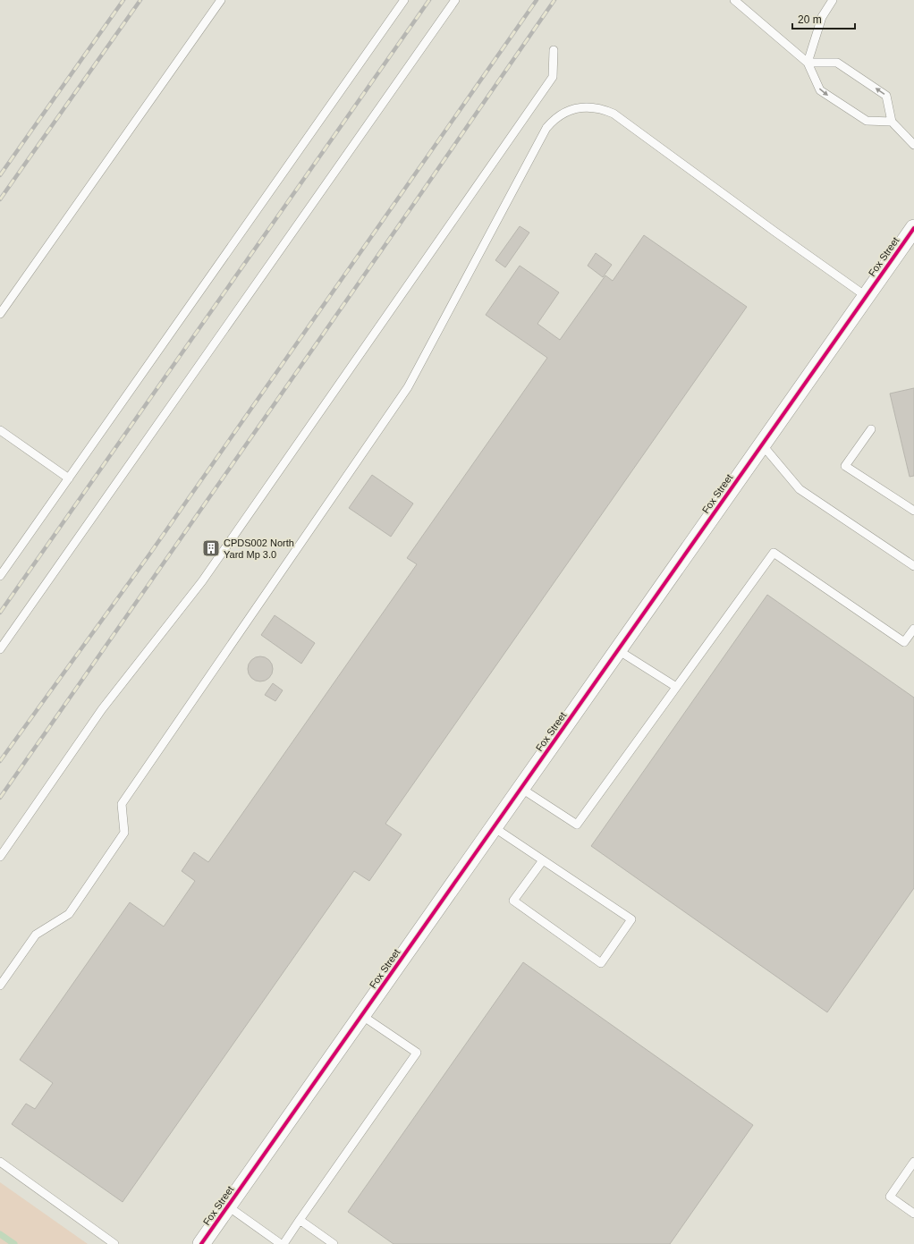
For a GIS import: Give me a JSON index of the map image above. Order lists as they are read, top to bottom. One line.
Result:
{"streets":{"street":["Fox Street"]},"places":{"building":["CPDS002 North Yard Mp 3.0"]},"scale_bar":"20 m"}
